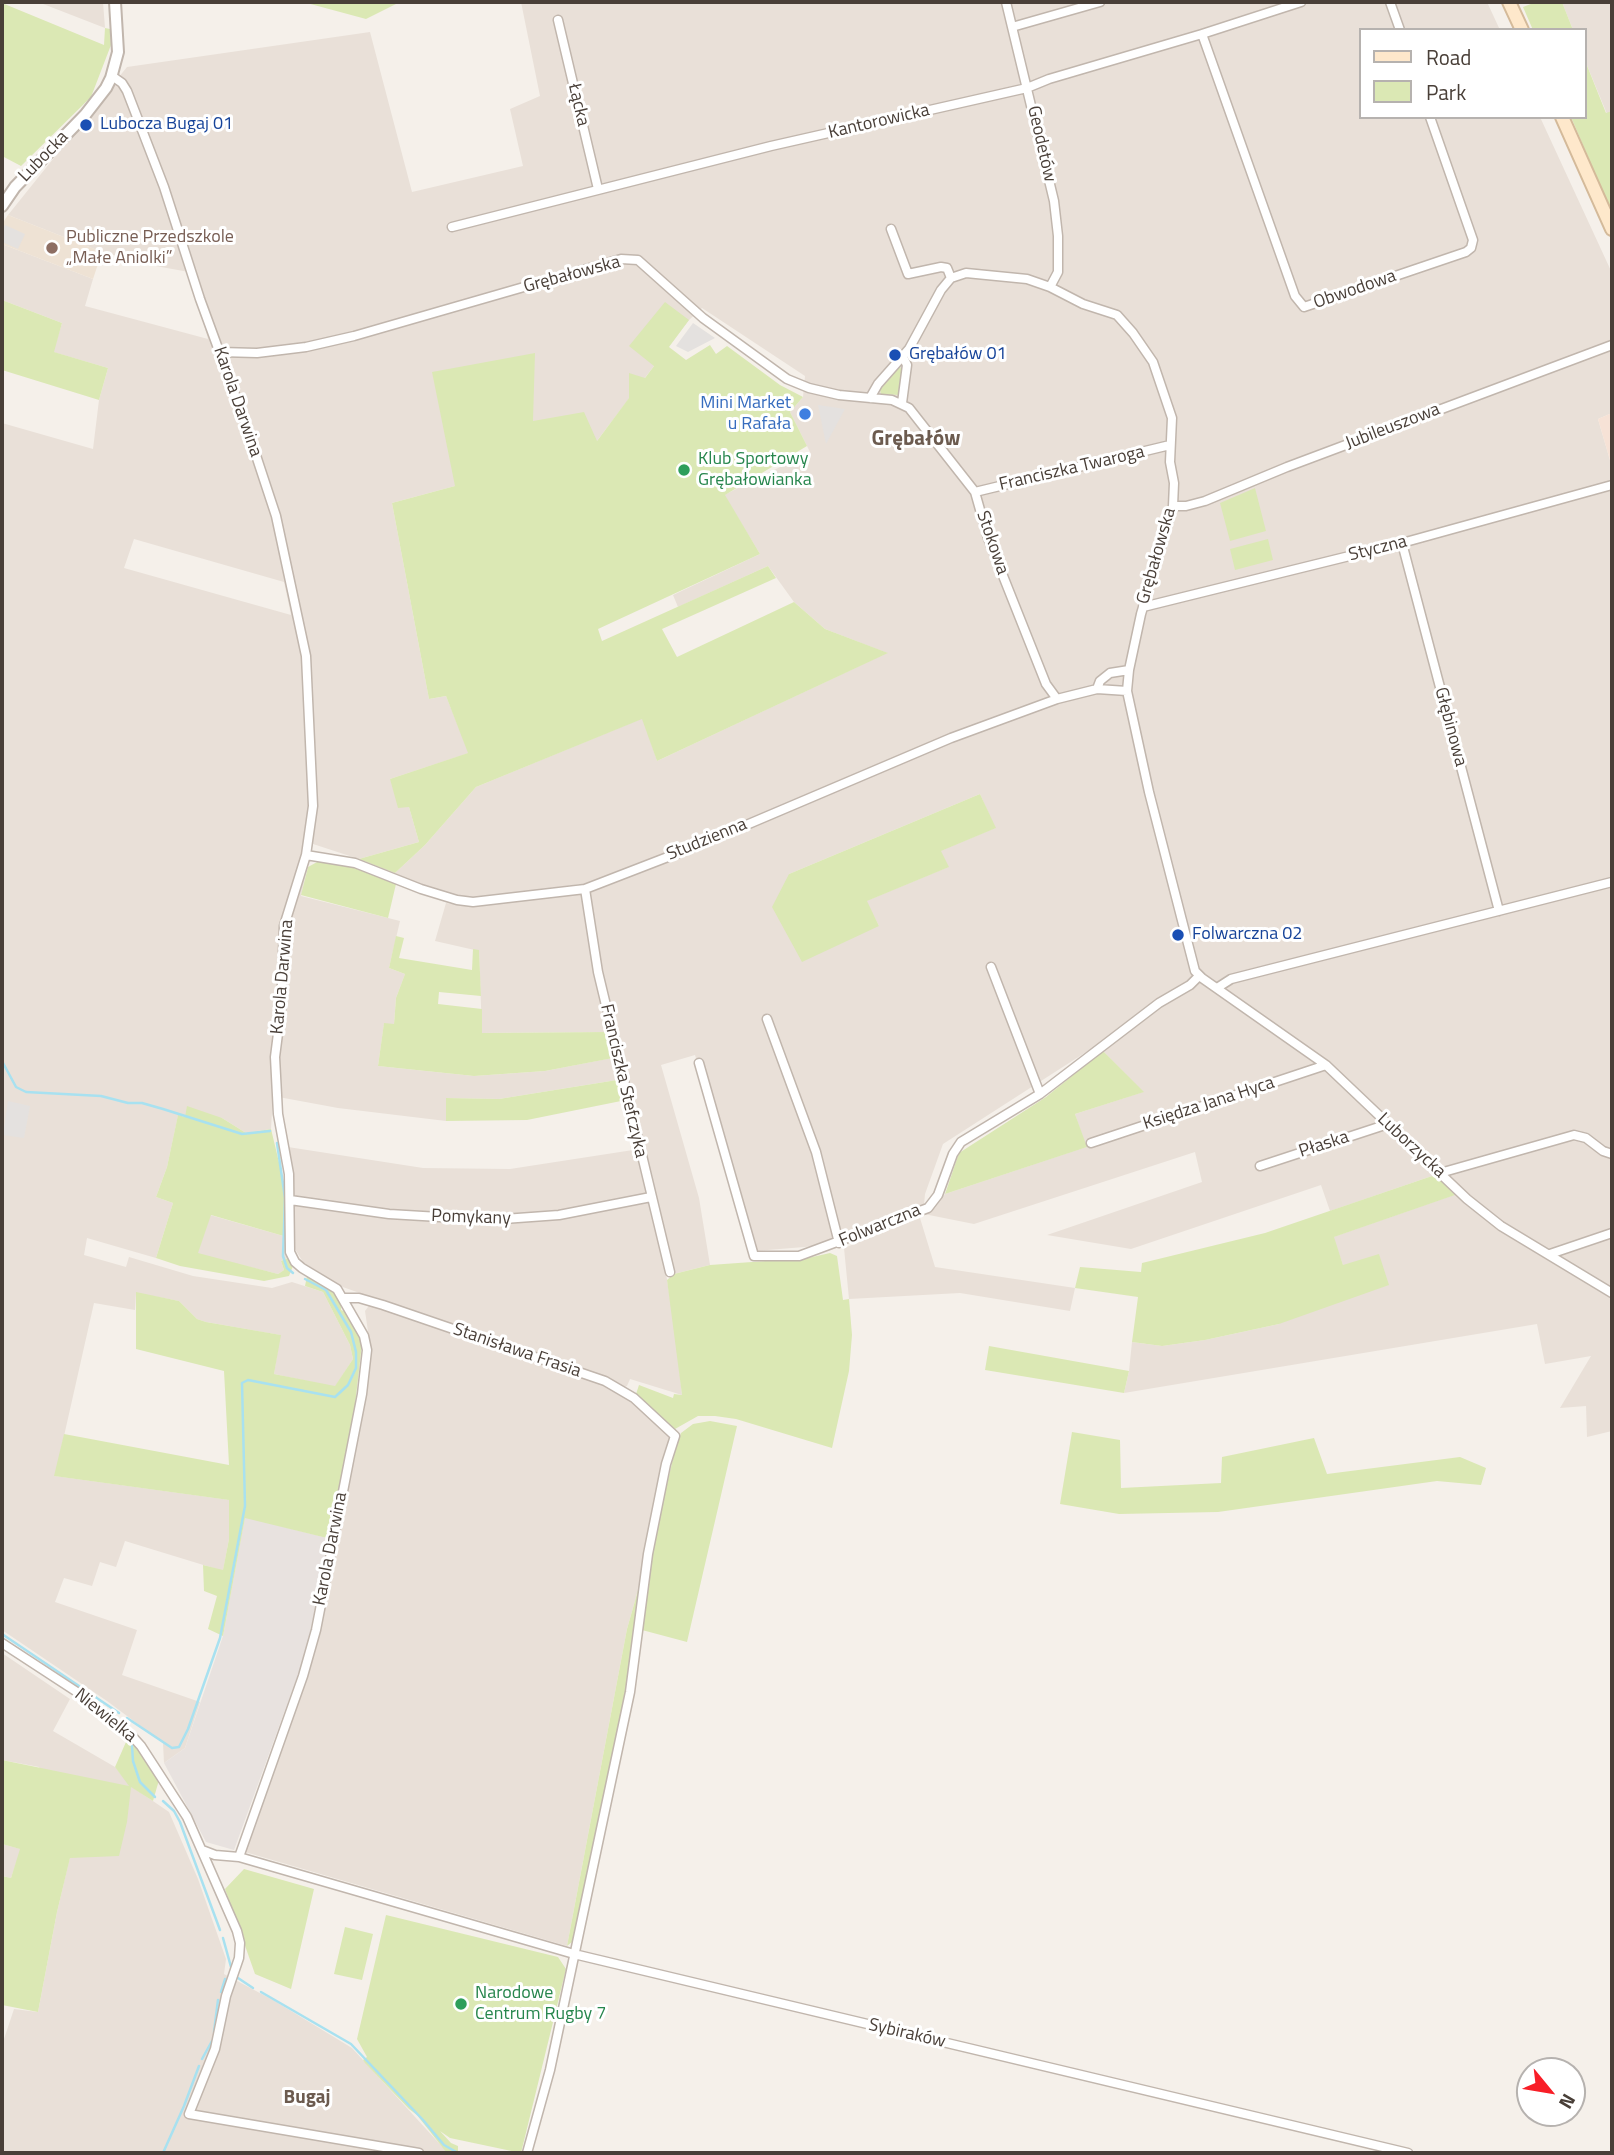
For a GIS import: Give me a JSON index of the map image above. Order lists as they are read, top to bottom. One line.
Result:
{"streets":{"street":["Łącka","Kantorowicka","Geodetów","Lubocka","Grębałowska","Obwodowa","Karola Darwina","Jubileuszowa","Franciszka Twaroga","Stokowa","Styczna","Głębinowa","Studzienna","Franciszka Stefczyka","Księdza Jana Hyca","Płaska","Luborzycka","Pomykany","Folwarczna","Stanisława Frasia","Niewielka","Sybiraków"]},"crossings":[["Łącka","Kantorowicka"],["Kantorowicka","Geodetów"],["Kantorowicka","Obwodowa"],["Geodetów","Grębałowska"],["Geodetów","Franciszka Twaroga"],["Geodetów","Stokowa"],["Lubocka","Karola Darwina"],["Grębałowska","Karola Darwina"],["Grębałowska","Jubileuszowa"],["Grębałowska","Franciszka Twaroga"],["Grębałowska","Stokowa"],["Grębałowska","Styczna"],["Grębałowska","Studzienna"],["Grębałowska","Folwarczna"],["Karola Darwina","Studzienna"],["Karola Darwina","Pomykany"],["Karola Darwina","Stanisława Frasia"],["Karola Darwina","Sybiraków"],["Franciszka Twaroga","Stokowa"],["Stokowa","Studzienna"],["Styczna","Głębinowa"],["Studzienna","Franciszka Stefczyka"],["Franciszka Stefczyka","Pomykany"],["Księdza Jana Hyca","Luborzycka"],["Płaska","Luborzycka"],["Stanisława Frasia","Sybiraków"],["Niewielka","Sybiraków"]],"districts":["Grębałów","Bugaj"],"places":["Lubocza Bugaj 01","Publiczne Przedszkole „Małe Aniolki”","Grębałów 01","Mini Market u Rafała","Klub Sportowy Grębałowianka","Folwarczna 02","Narodowe Centrum Rugby 7"],"legend":["Road","Park"],"north":"bottom right"}
